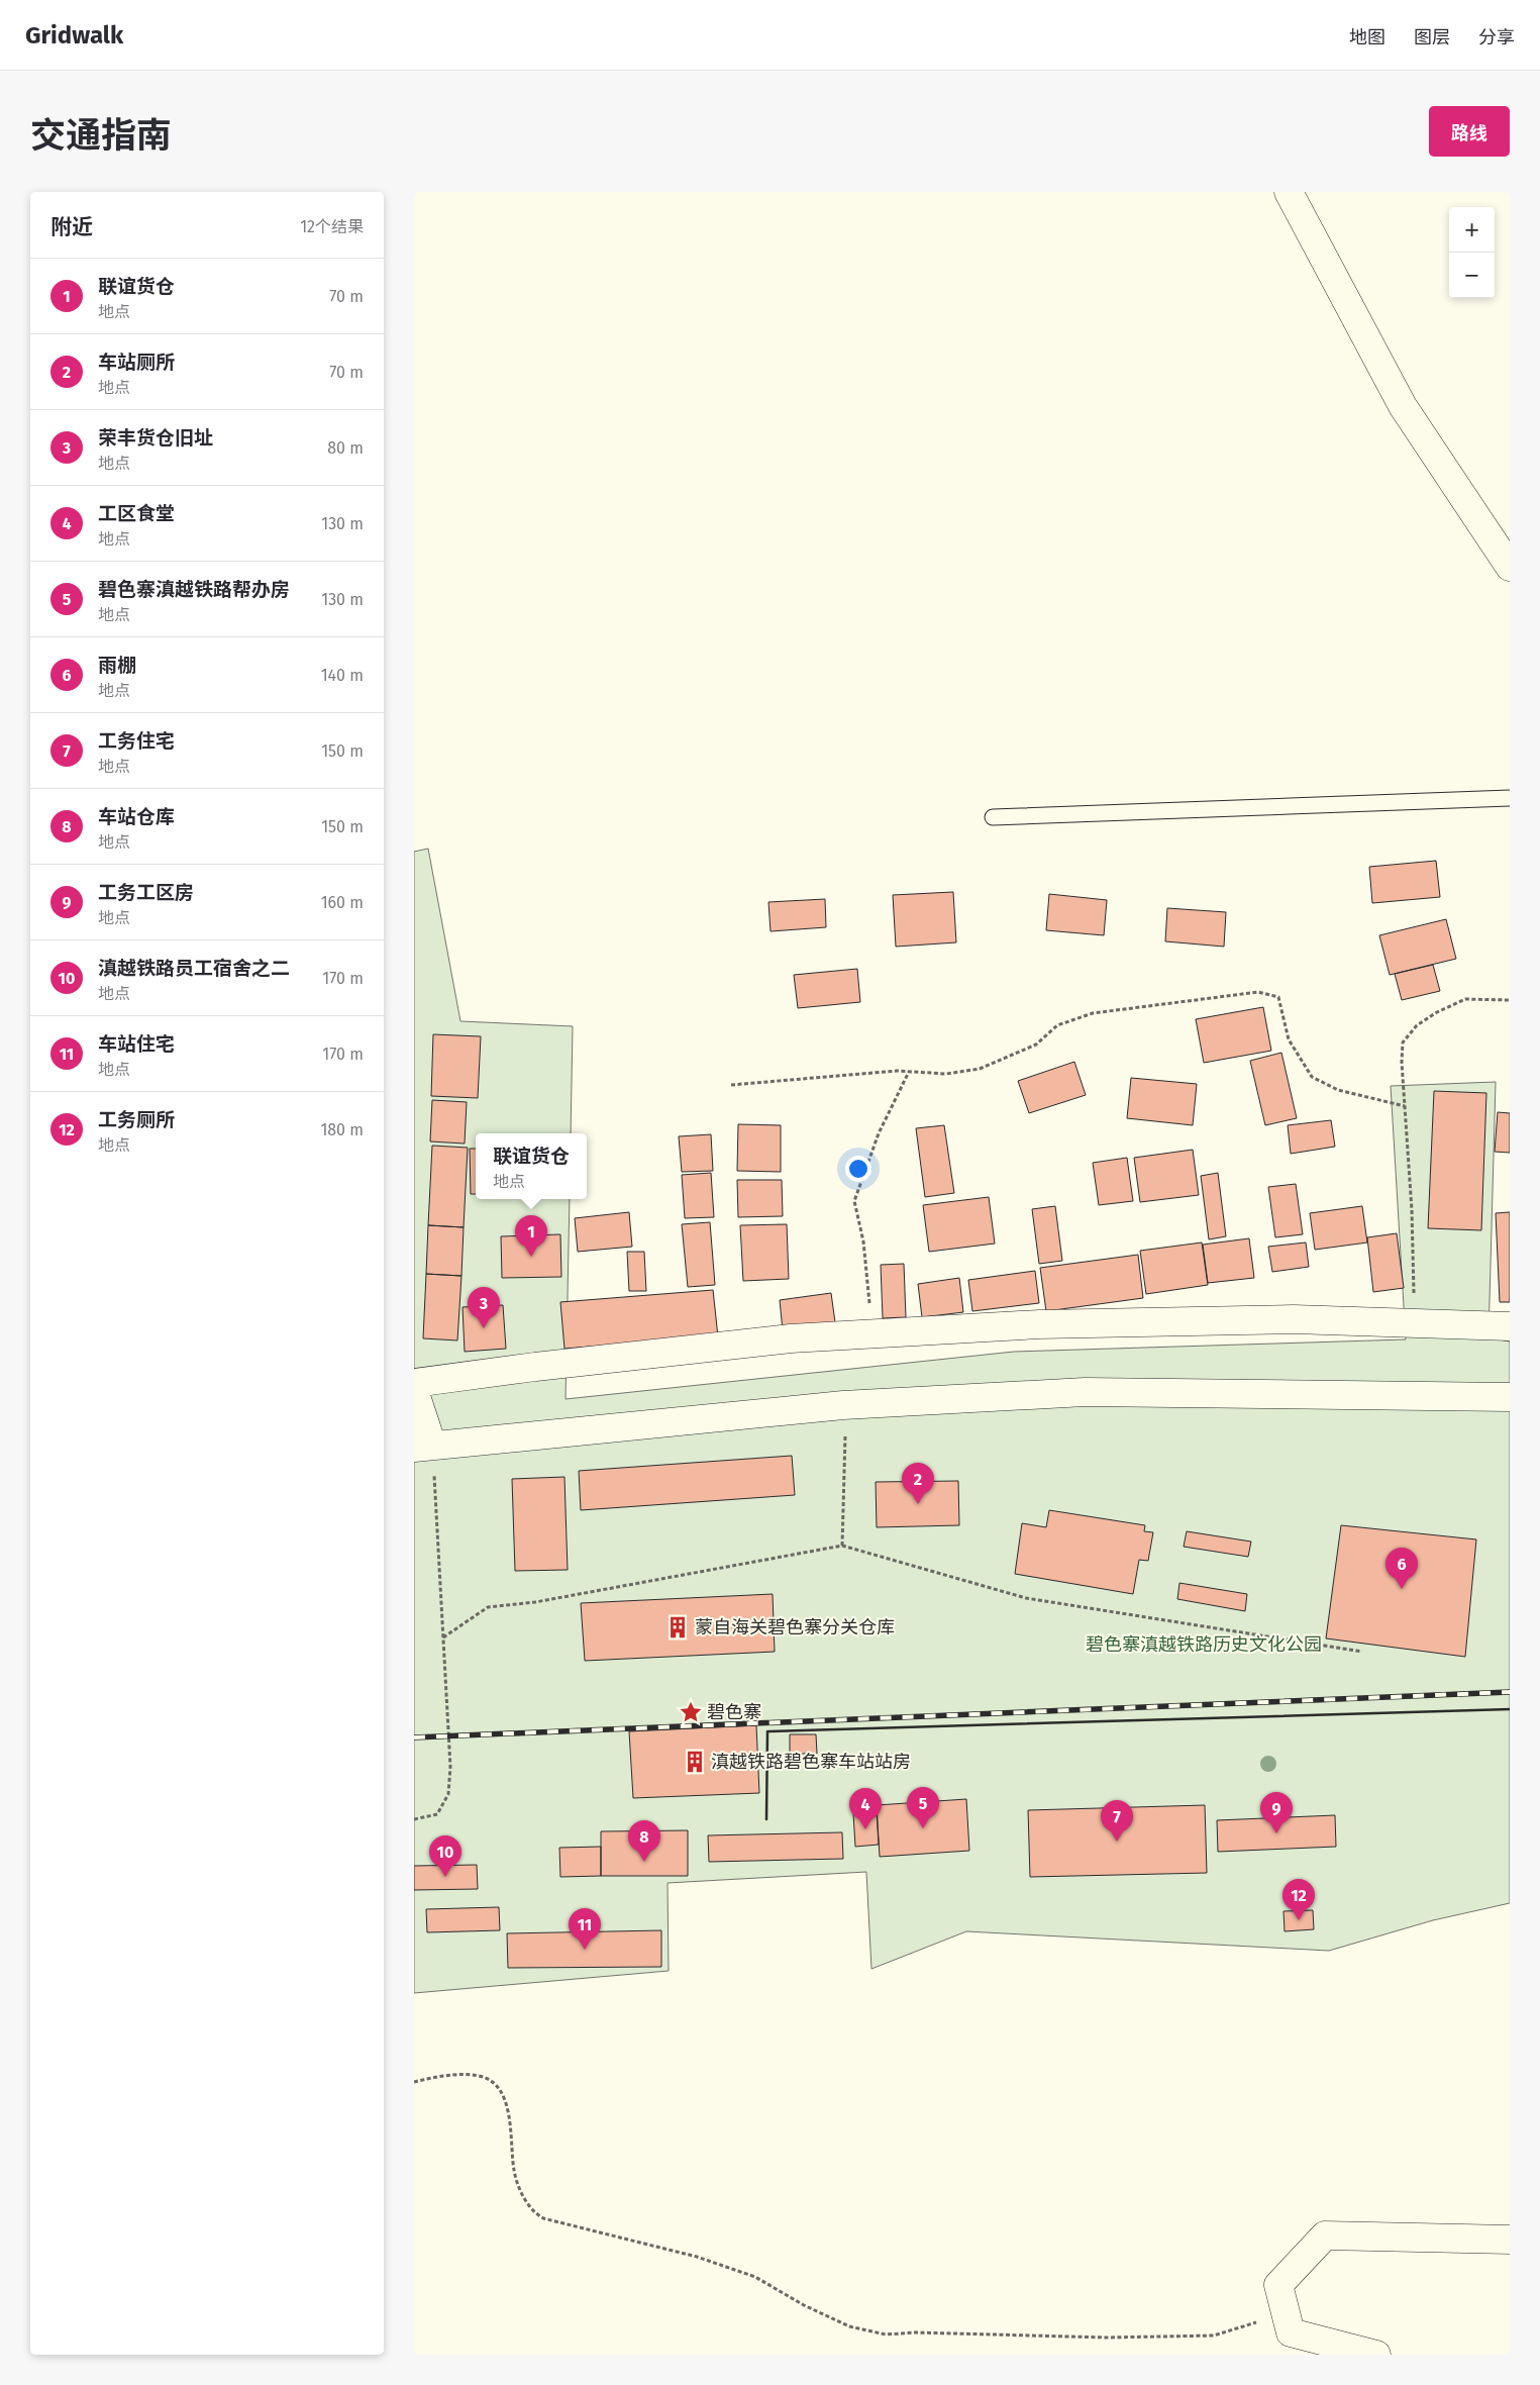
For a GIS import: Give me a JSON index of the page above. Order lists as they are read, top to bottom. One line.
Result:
{"parks":["碧色寨滇越铁路历史文化公园"],"places":{"building":["蒙自海关碧色寨分关仓库","滇越铁路碧色寨车站站房"],"place":["碧色寨"]},"page":{"header":"Gridwalk","nav":["地图","图层","分享"],"title":"交通指南","buttons":"路线","heading":["附近","12个结果"],"map_buttons":["+","−"],"list":[{"mark":"1","name":"联谊货仓","note":"地点","value":"70 m"},{"mark":"2","name":"车站厕所","note":"地点","value":"70 m"},{"mark":"3","name":"荣丰货仓旧址","note":"地点","value":"80 m"},{"mark":"4","name":"工区食堂","note":"地点","value":"130 m"},{"mark":"5","name":"碧色寨滇越铁路帮办房","note":"地点","value":"130 m"},{"mark":"6","name":"雨棚","note":"地点","value":"140 m"},{"mark":"7","name":"工务住宅","note":"地点","value":"150 m"},{"mark":"8","name":"车站仓库","note":"地点","value":"150 m"},{"mark":"9","name":"工务工区房","note":"地点","value":"160 m"},{"mark":"10","name":"滇越铁路员工宿舍之二","note":"地点","value":"170 m"},{"mark":"11","name":"车站住宅","note":"地点","value":"170 m"},{"mark":"12","name":"工务厕所","note":"地点","value":"180 m"}],"popup":["联谊货仓","地点"],"pins":["1","3","2","6","5","4","9","7","8","10","12","11"]}}
